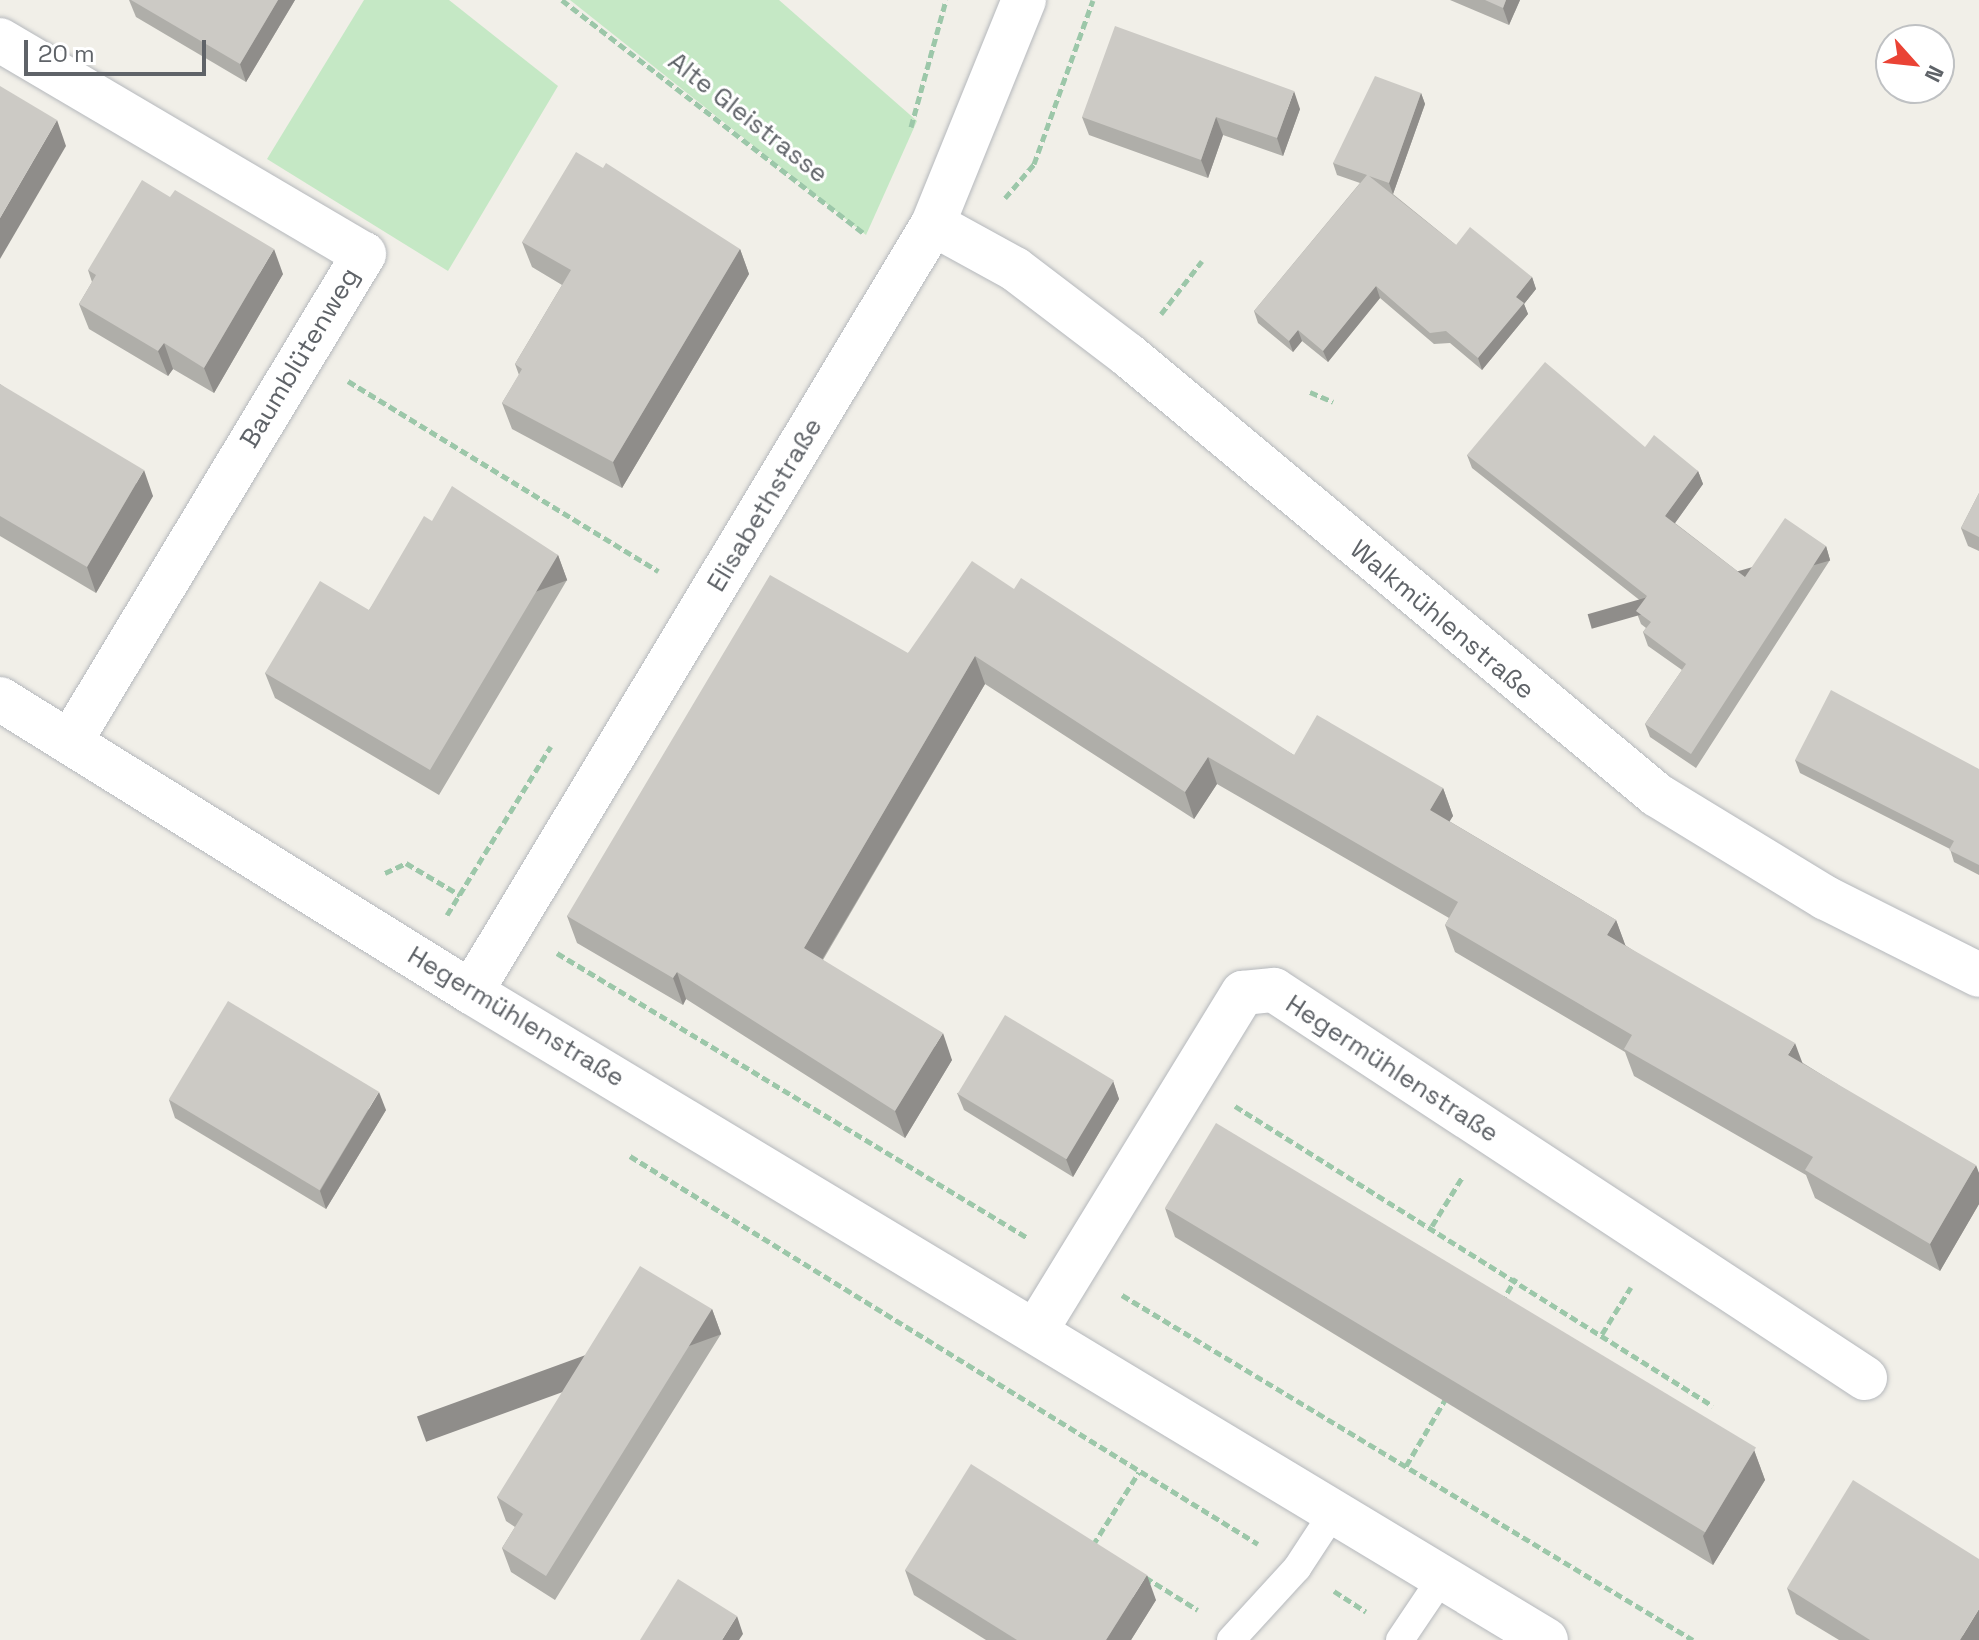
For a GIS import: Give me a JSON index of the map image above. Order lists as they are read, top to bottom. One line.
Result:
{"streets":{"street":["Baumblütenweg","Elisabethstraße","Walkmühlenstraße","Hegermühlenstraße"],"path":["Alte Gleistrasse"]},"crossings":[["Alte Gleistrasse","Elisabethstraße"],["Baumblütenweg","Hegermühlenstraße"],["Elisabethstraße","Walkmühlenstraße"],["Elisabethstraße","Hegermühlenstraße"]],"scale_bar":"20 m","north":"bottom right"}
